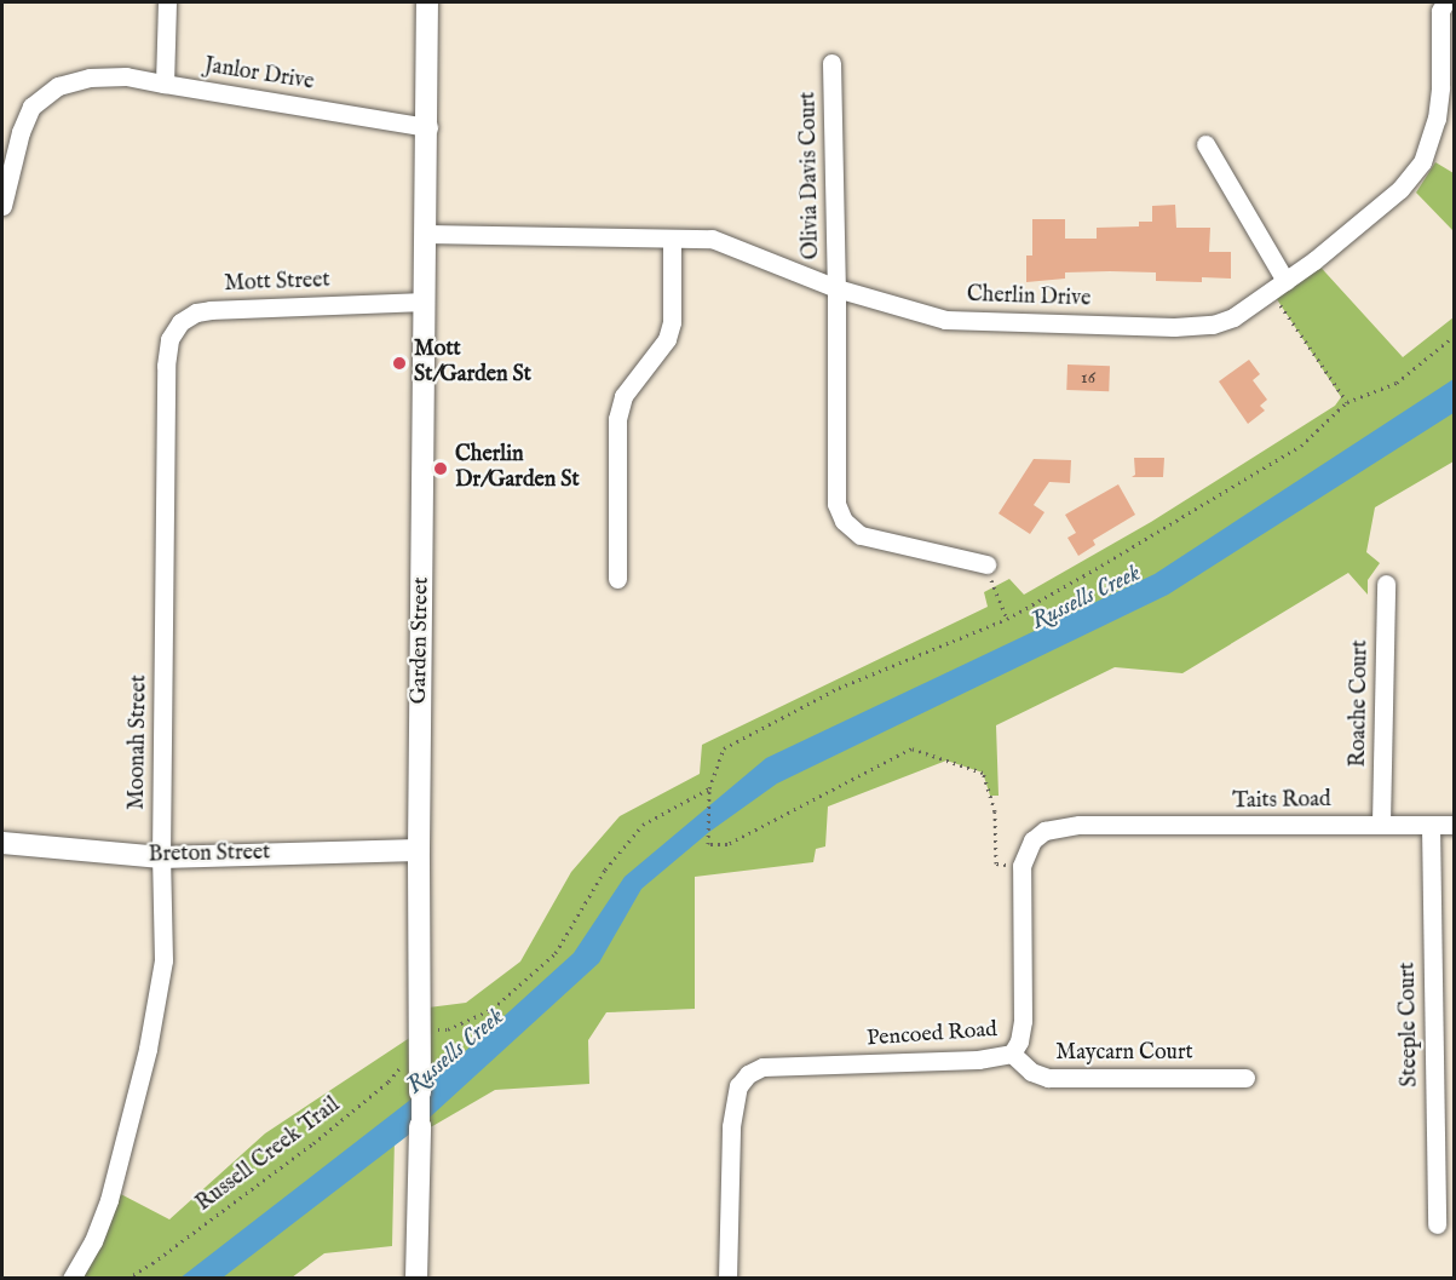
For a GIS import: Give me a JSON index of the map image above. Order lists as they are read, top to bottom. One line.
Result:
{"streets":{"street":["Janlor Drive","Olivia Davis Court","Mott Street","Cherlin Drive","Garden Street","Roache Court","Moonah Street","Taits Road","Breton Street","Steeple Court","Pencoed Road","Maycarn Court"],"path":["Russell Creek Trail"]},"crossings":[["Janlor Drive","Garden Street"],["Olivia Davis Court","Cherlin Drive"],["Mott Street","Garden Street"],["Mott Street","Moonah Street"],["Cherlin Drive","Garden Street"],["Garden Street","Breton Street"],["Garden Street","Russell Creek Trail"],["Roache Court","Taits Road"],["Moonah Street","Breton Street"],["Taits Road","Steeple Court"],["Taits Road","Pencoed Road"],["Pencoed Road","Maycarn Court"]],"water":["Russells Creek"],"places":["Mott St/Garden St","Cherlin Dr/Garden St"],"house_numbers":["16"]}
